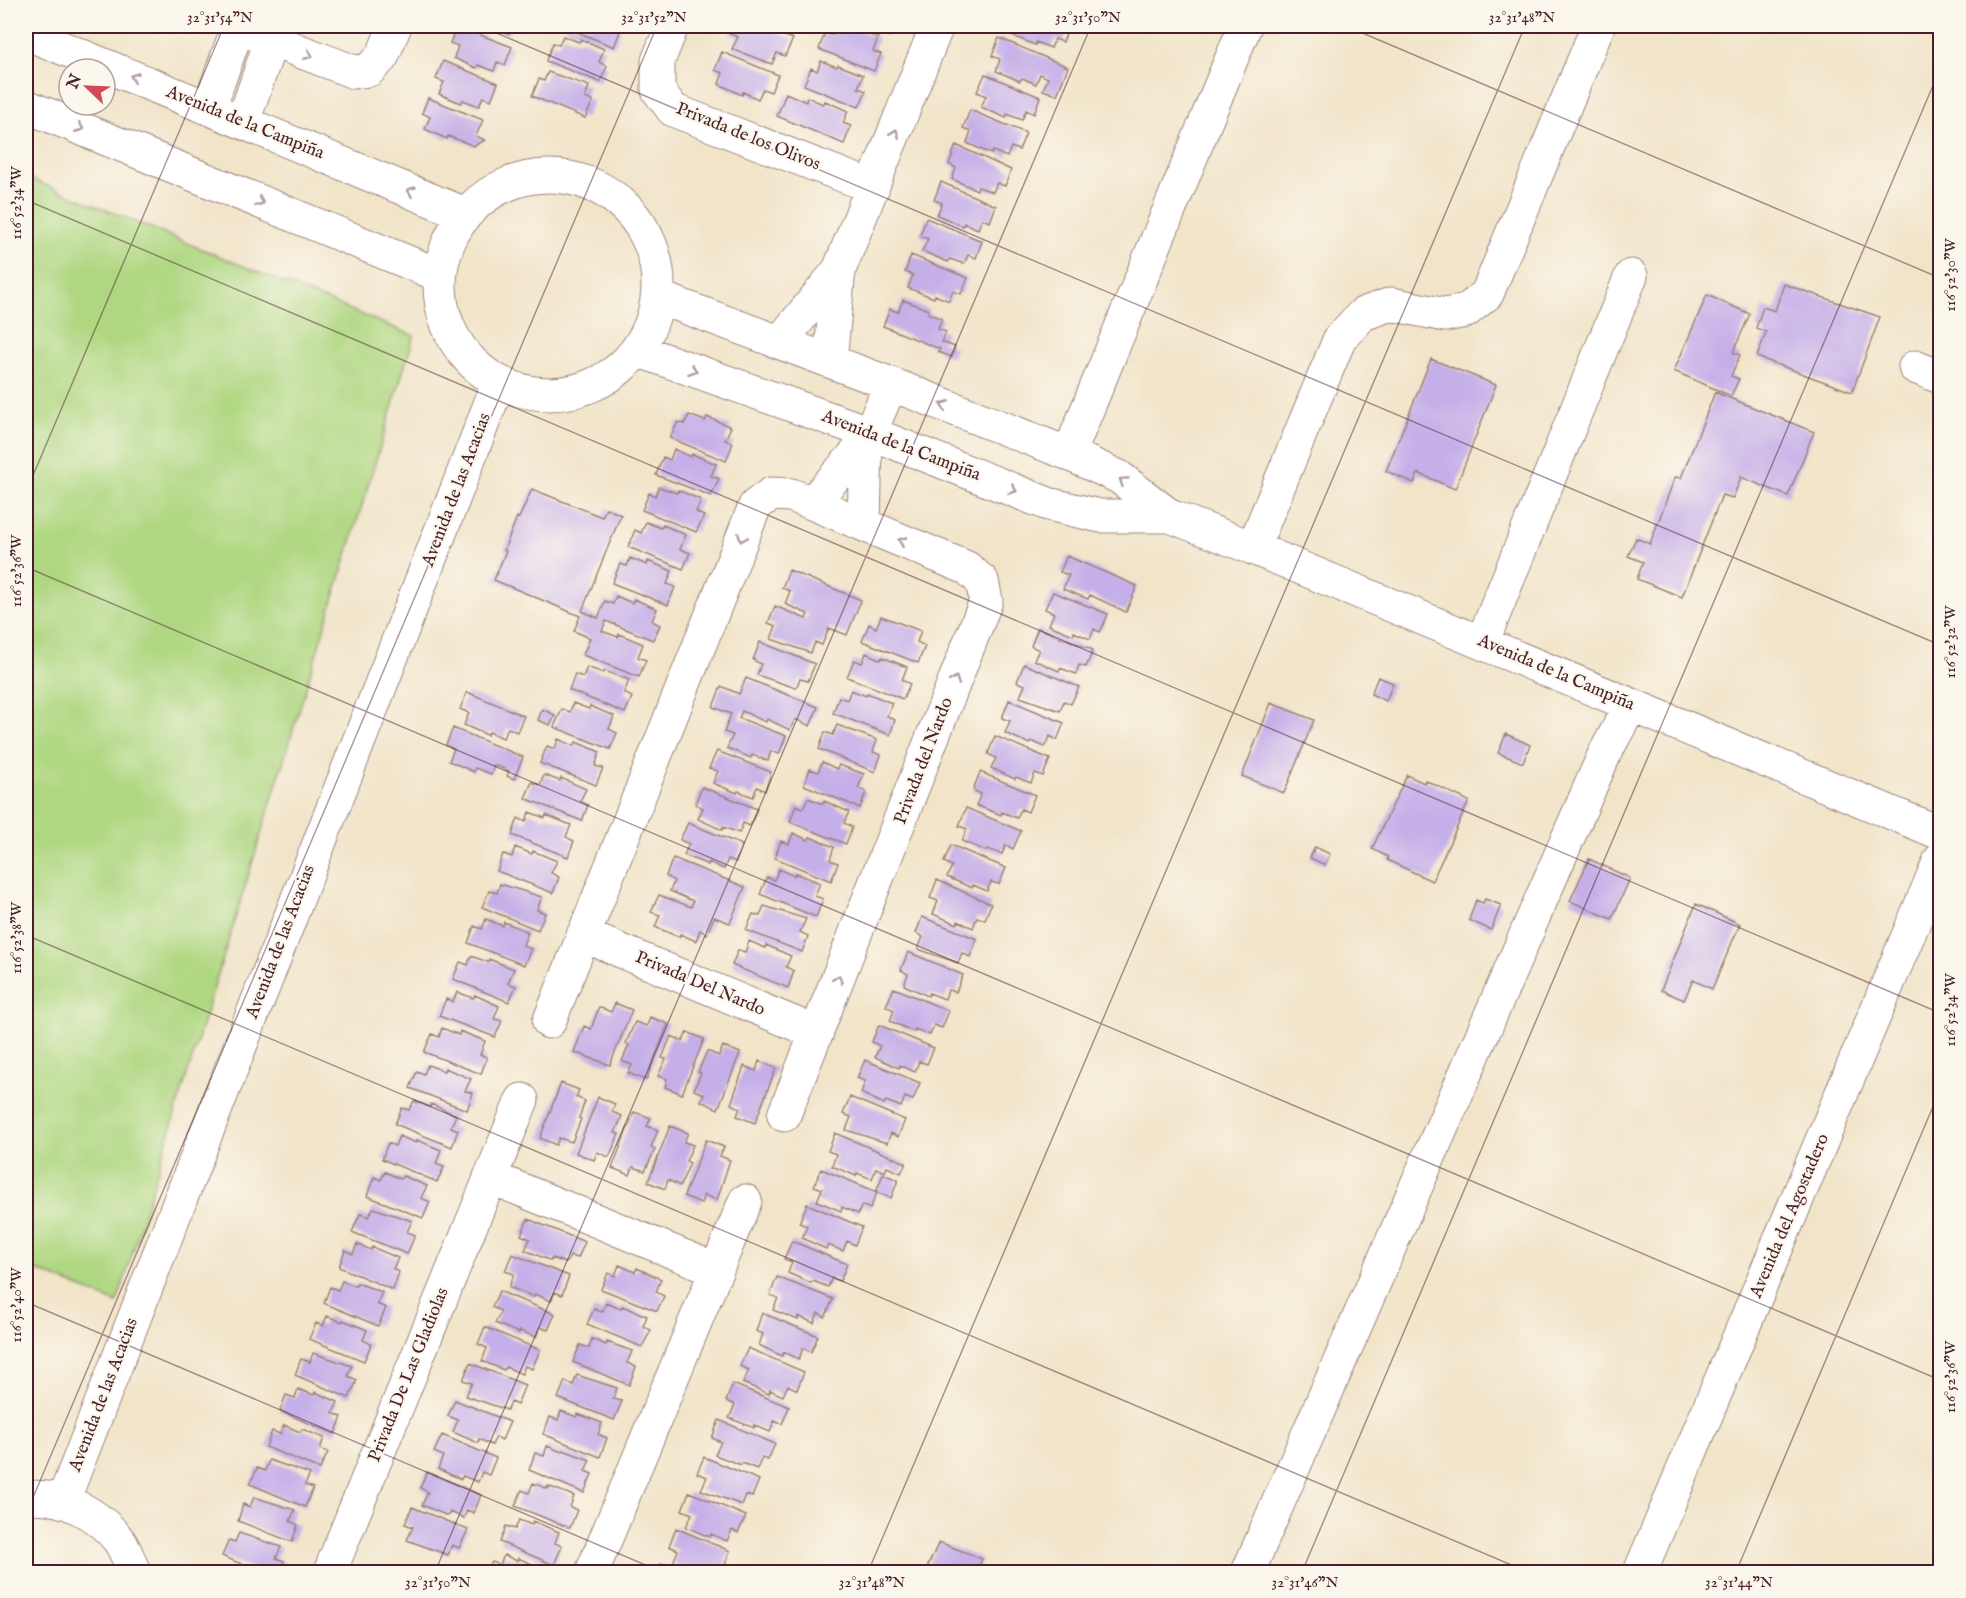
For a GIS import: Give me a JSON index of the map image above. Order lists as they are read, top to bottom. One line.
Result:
{"streets":{"street":["Avenida de la Campiña","Privada de los Olivos","Avenida de las Acacias","Privada del Nardo","Privada Del Nardo","Avenida del Agostadero","Privada De Las Gladiolas"]},"crossings":[["Privada del Nardo","Privada Del Nardo"]],"north":"top left","coordinates":["32°31'54\"N","32°31'52\"N","32°31'50\"N","32°31'48\"N","116°52'34\"W","116°52'30\"W","116°52'36\"W","116°52'32\"W","116°52'38\"W","116°52'40\"W","32°31'46\"N","32°31'44\"N"]}
